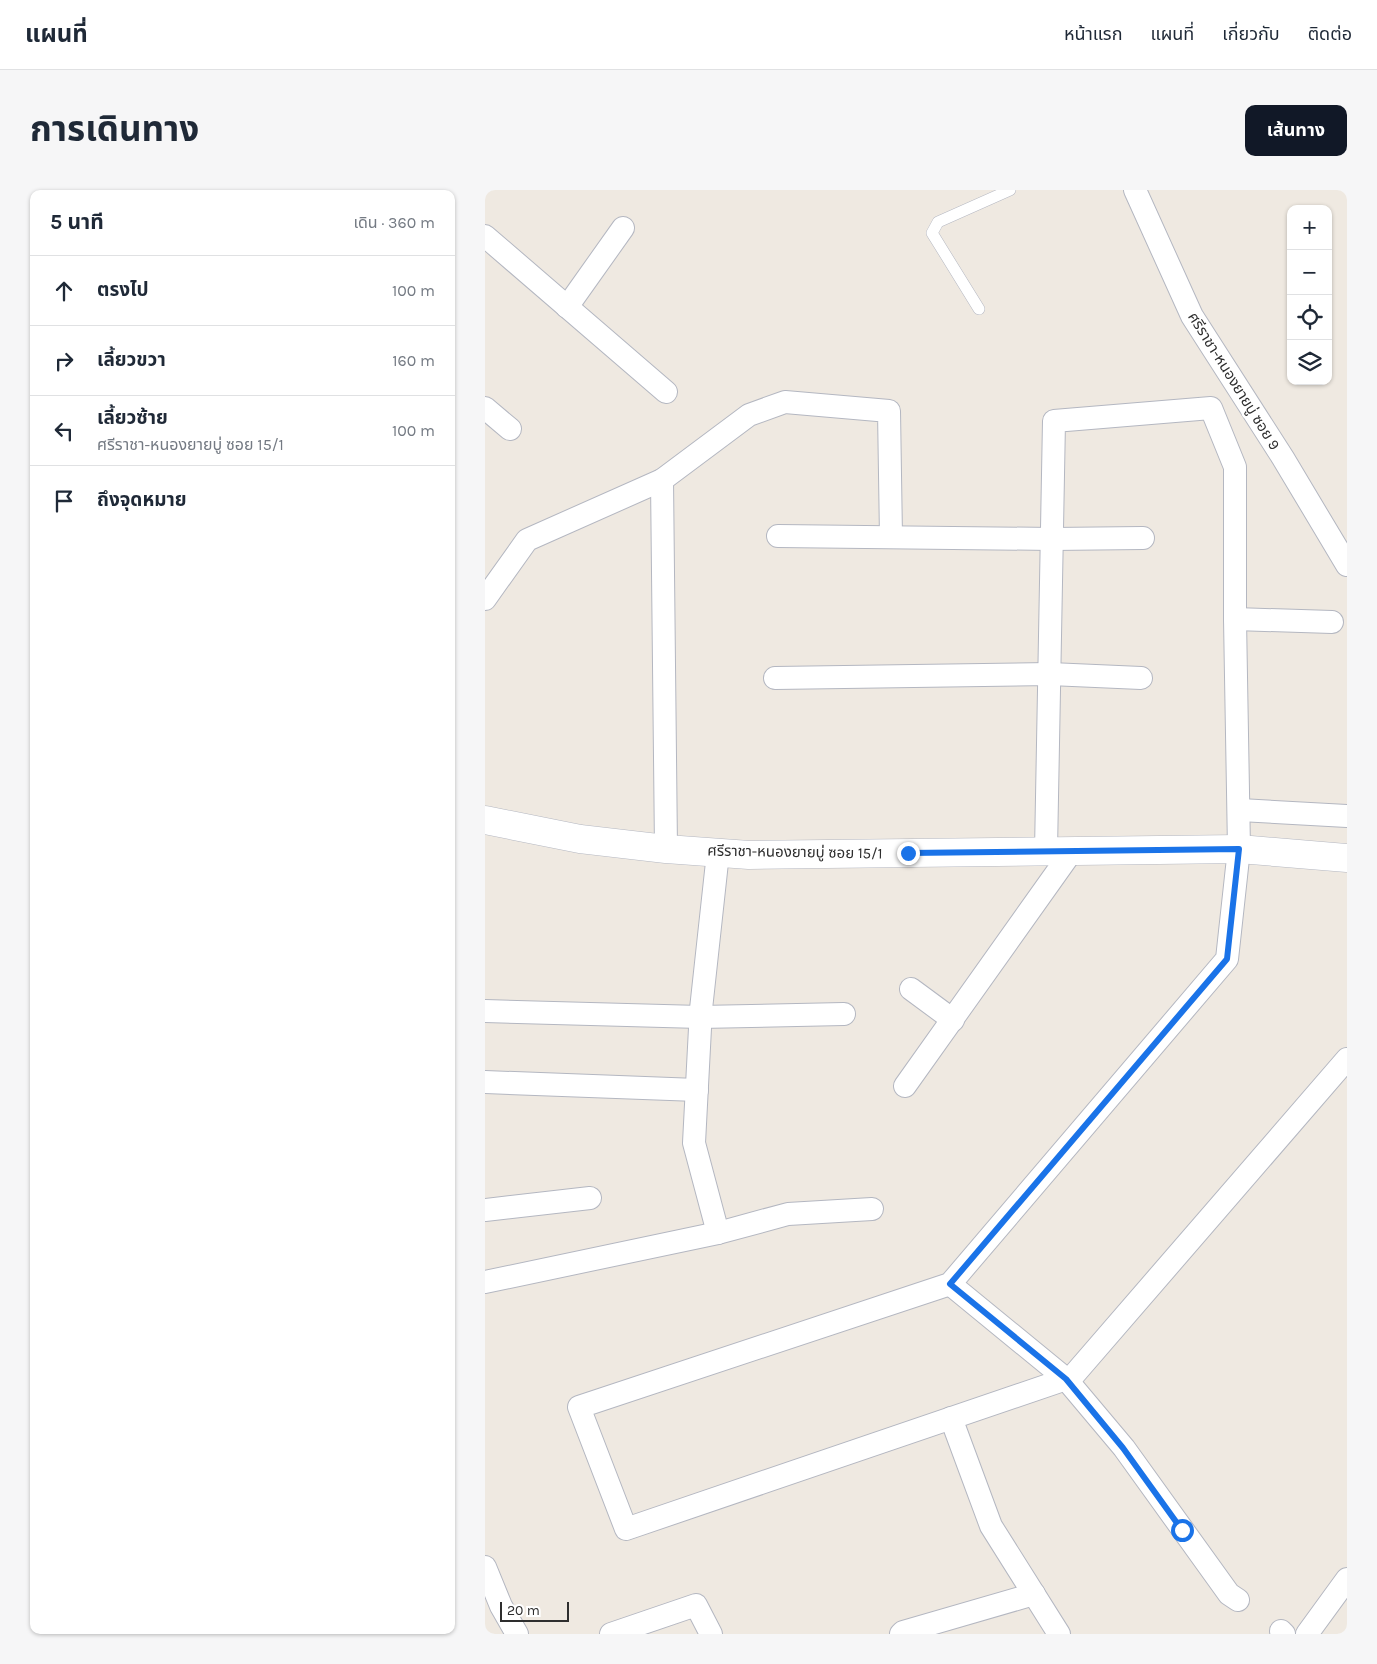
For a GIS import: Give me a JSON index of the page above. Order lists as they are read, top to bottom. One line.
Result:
{"streets":{"street":["ศรีราชา-หนองยายบู่ ซอย 9","ศรีราชา-หนองยายบู่ ซอย 15/1"]},"scale_bar":"20 m","page":{"header":"แผนที่","nav":["หน้าแรก","แผนที่","เกี่ยวกับ","ติดต่อ"],"title":"การเดินทาง","buttons":"เส้นทาง","heading":["5 นาที","เดิน · 360 m"],"map_buttons":["+","−"],"list":[["ตรงไป","100 m"],["เลี้ยวขวา","160 m"],["เลี้ยวซ้าย","ศรีราชา-หนองยายบู่ ซอย 15/1","100 m"],"ถึงจุดหมาย"],"scale":"20 m"}}
